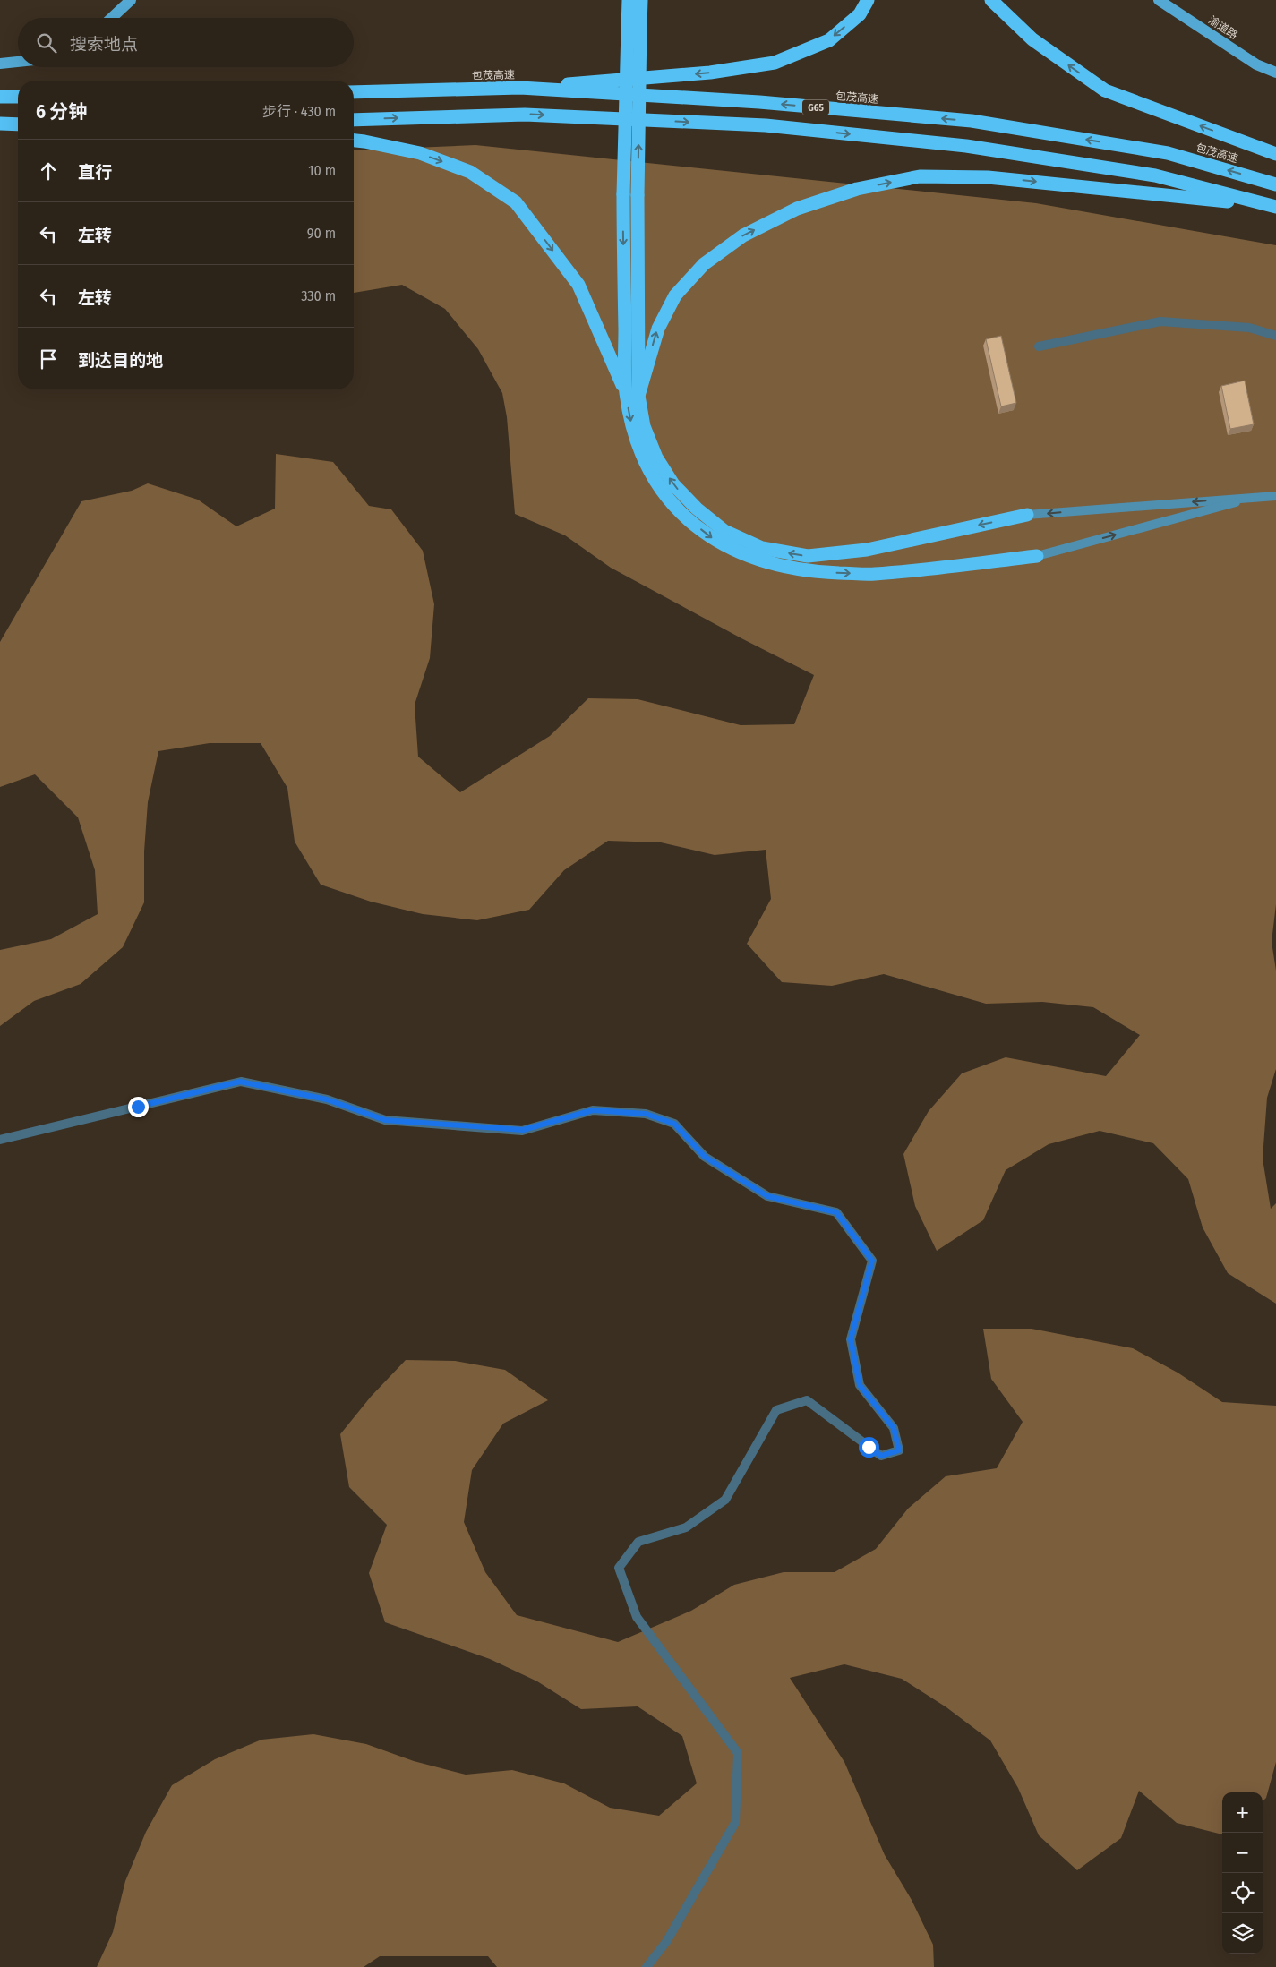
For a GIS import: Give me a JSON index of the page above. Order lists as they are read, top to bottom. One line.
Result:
{"streets":{"highway":["包茂高速","G65"],"main road":["渝道路"]},"page":{"search":"搜索地点","heading":["6 分钟","步行 · 430 m"],"list":[["直行","10 m"],["左转","90 m"],["左转","330 m"],"到达目的地"],"map_buttons":["+","−"]}}
